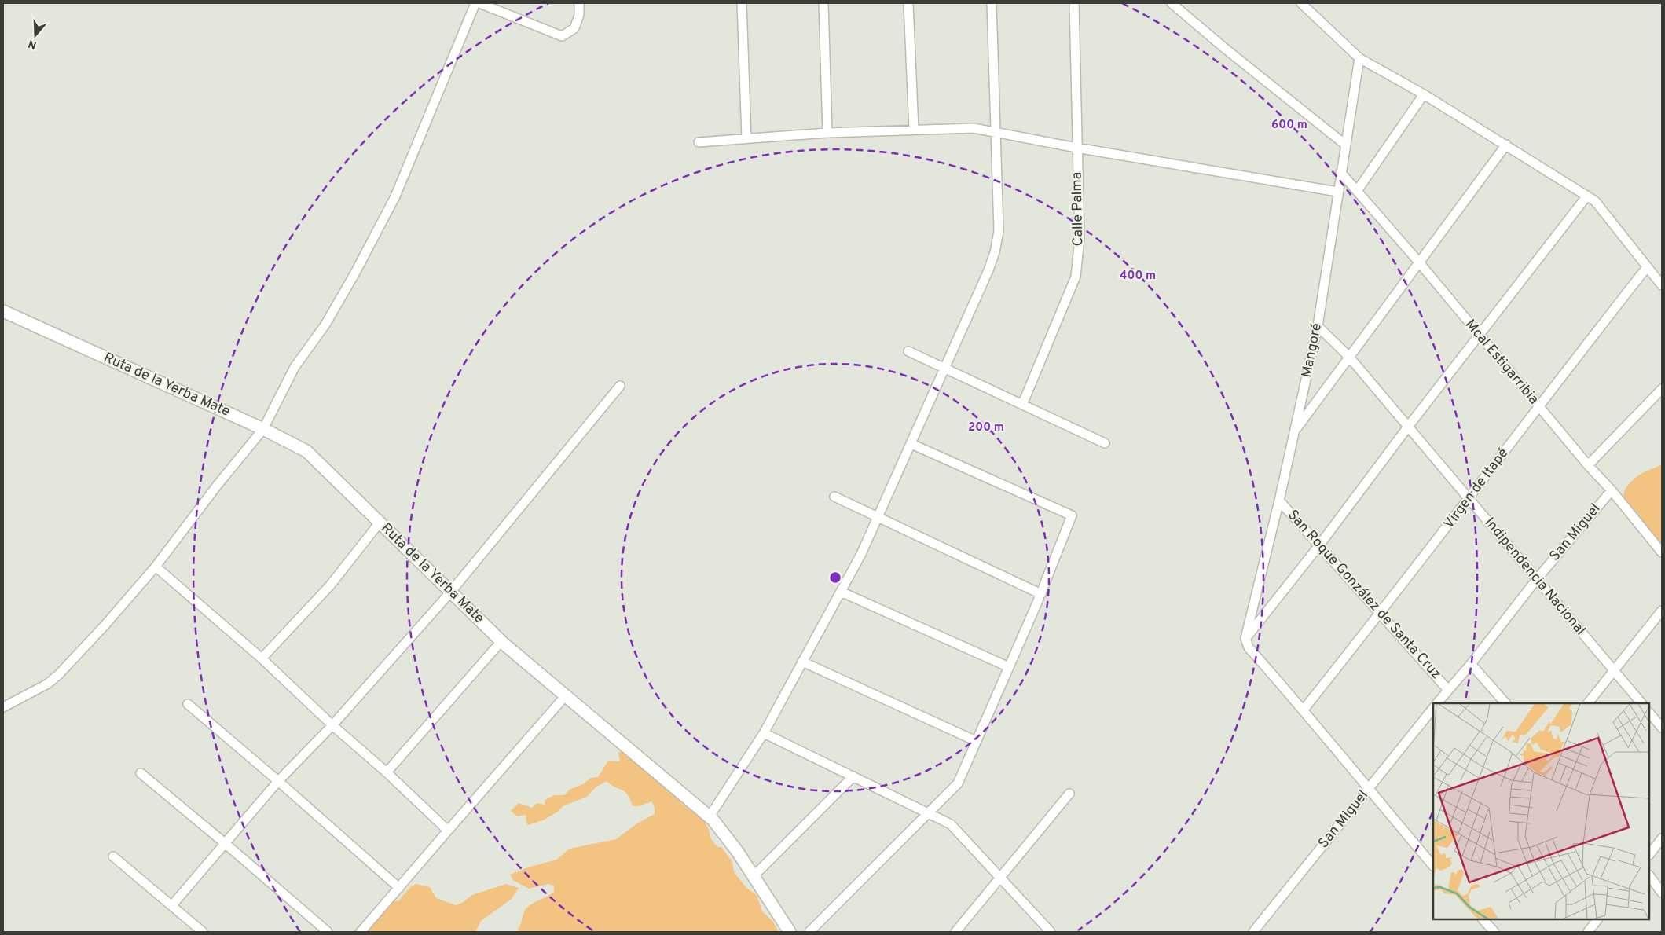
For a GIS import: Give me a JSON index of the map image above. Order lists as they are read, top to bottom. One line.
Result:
{"streets":{"main road":["Ruta de la Yerba Mate"],"street":["Calle Palma","Mangoré","Mcal Estigarribia","Virgen de Itapé","San Miguel","Indipendencia Nacional","San Roque González de Santa Cruz"]},"crossings":[["Mangoré","Mcal Estigarribia"],["Mangoré","Indipendencia Nacional"],["Mangoré","San Roque González de Santa Cruz"],["Mcal Estigarribia","Virgen de Itapé"],["Mcal Estigarribia","San Miguel"],["Virgen de Itapé","Indipendencia Nacional"],["Virgen de Itapé","San Roque González de Santa Cruz"],["San Miguel","Indipendencia Nacional"],["San Miguel","San Roque González de Santa Cruz"]],"north":"bottom","rings":["600 m","400 m","200 m"]}
